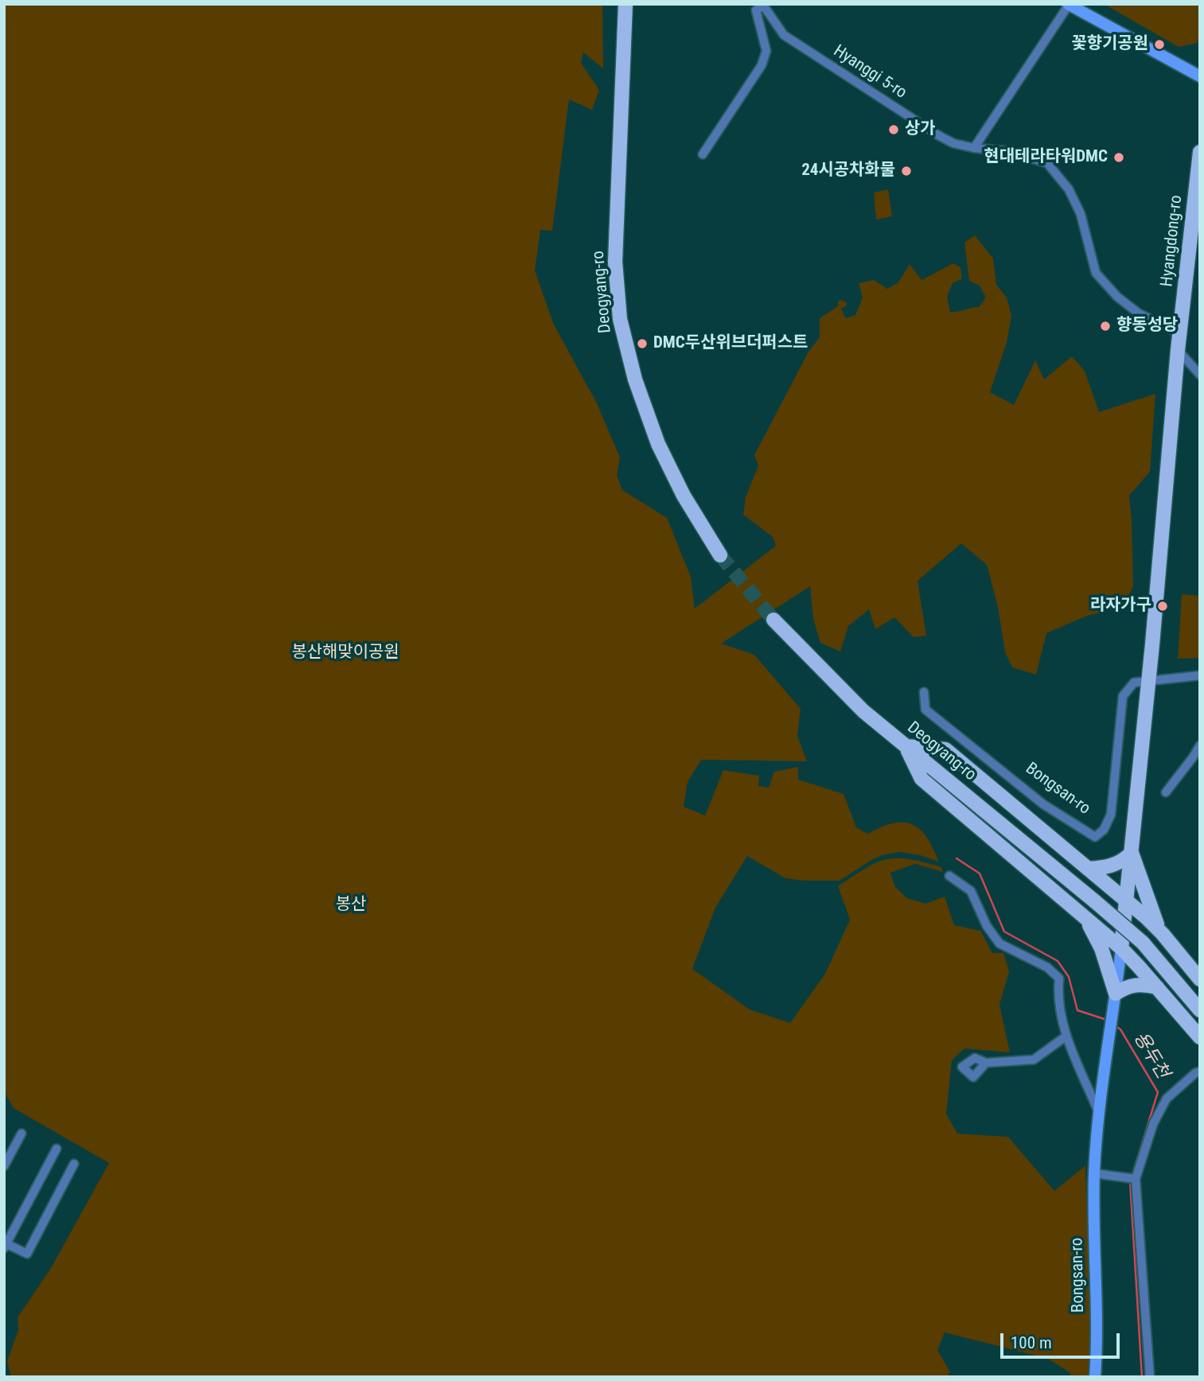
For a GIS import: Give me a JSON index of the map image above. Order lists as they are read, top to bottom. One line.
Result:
{"streets":{"main road":["Hyangdong-ro","Deogyang-ro","Bongsan-ro"],"street":["Hyanggi 5-ro"]},"crossings":[["Hyanggi 5-ro","Hyangdong-ro"]],"water":["용두천"],"parks":["봉산해맞이공원","봉산"],"places":["꽃향기공원","상가","현대테라타워DMC","24시공차화물","향동성당","DMC두산위브더퍼스트","라자가구"],"scale_bar":"100 m"}
